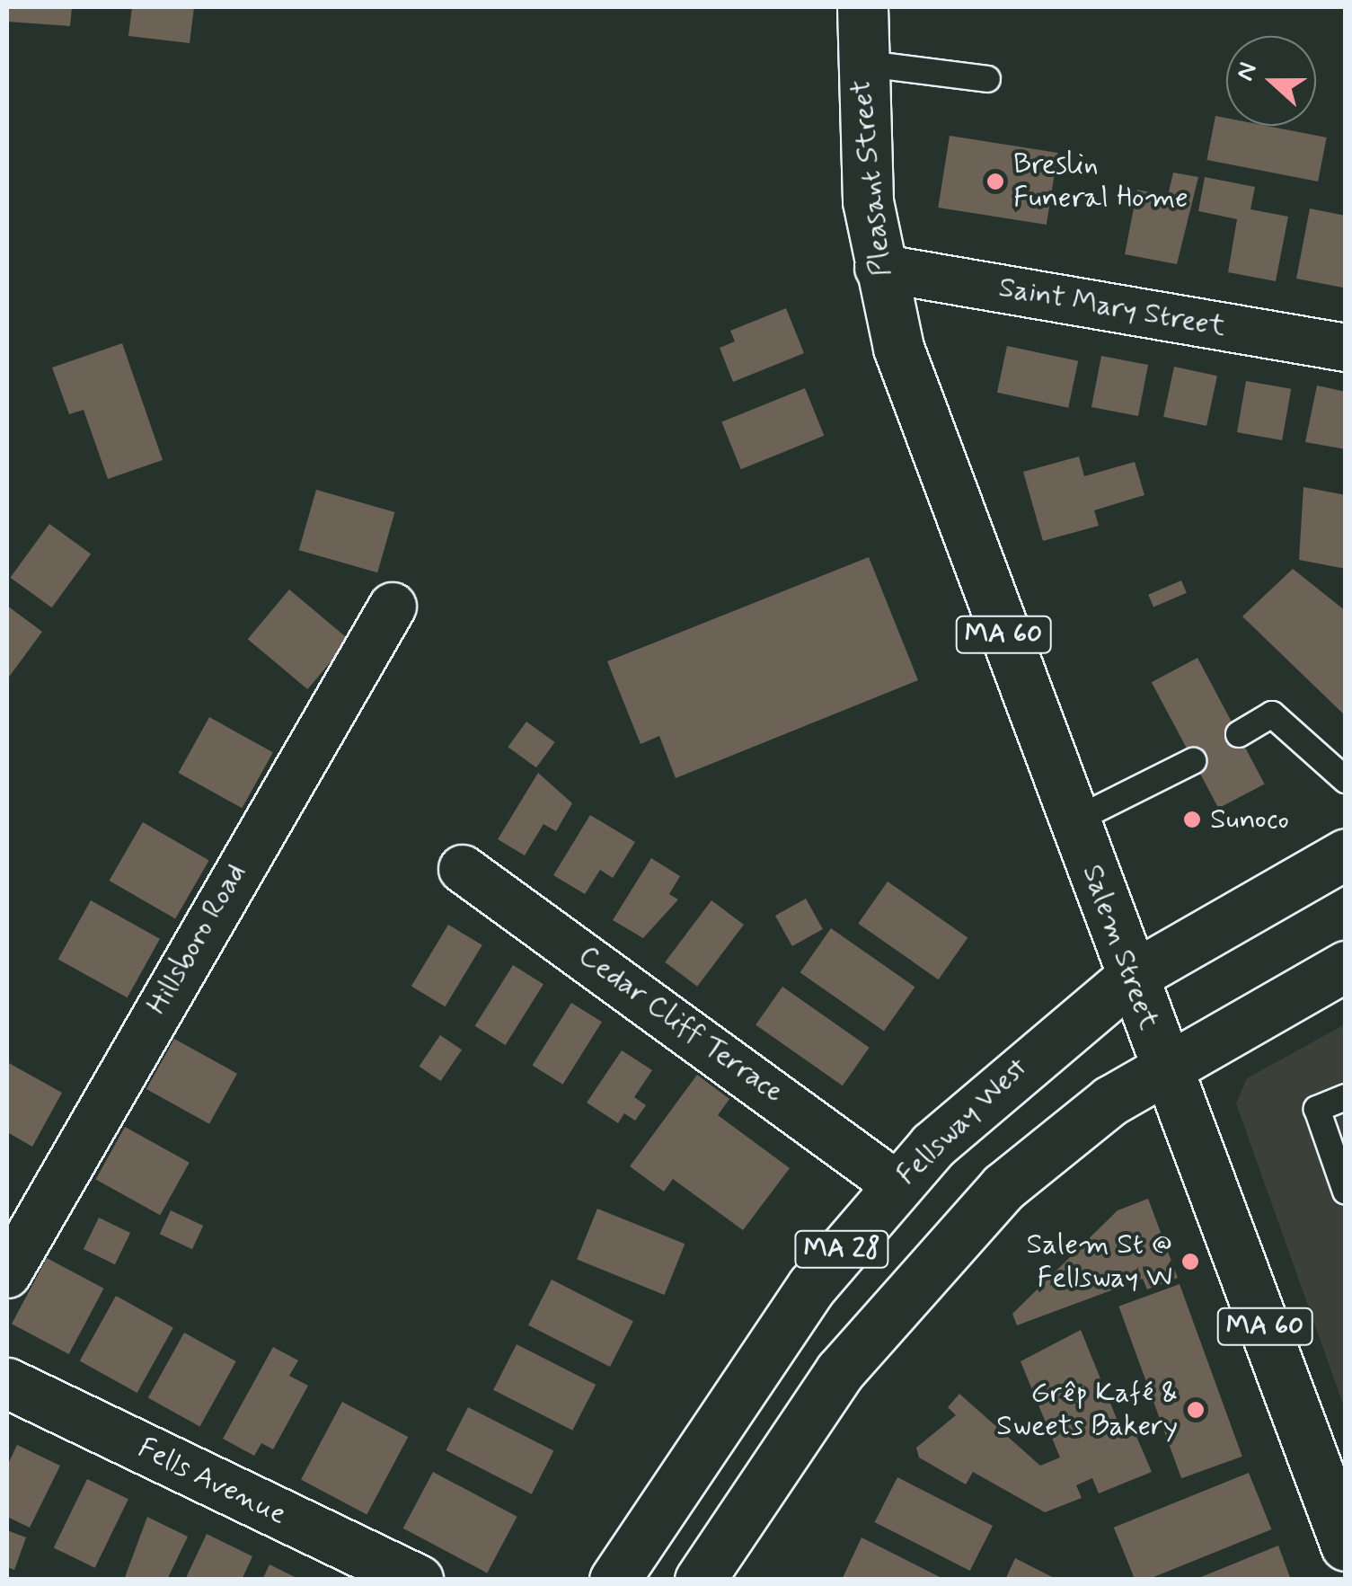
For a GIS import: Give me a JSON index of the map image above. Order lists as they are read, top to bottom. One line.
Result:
{"streets":{"main road":["Pleasant Street","MA 60","Salem Street","Fellsway West","MA 28","Fells Avenue"],"street":["Saint Mary Street","Hillsboro Road","Cedar Cliff Terrace"]},"crossings":[["Pleasant Street","Saint Mary Street"],["Pleasant Street","Salem Street"],["Salem Street","Fellsway West"],["Salem Street","MA 28"],["Cedar Cliff Terrace","Fellsway West"]],"places":["Breslin Funeral Home","Sunoco","Salem St @ Fellsway W","Grêp Kafé & Sweets Bakery"],"north":"left"}
